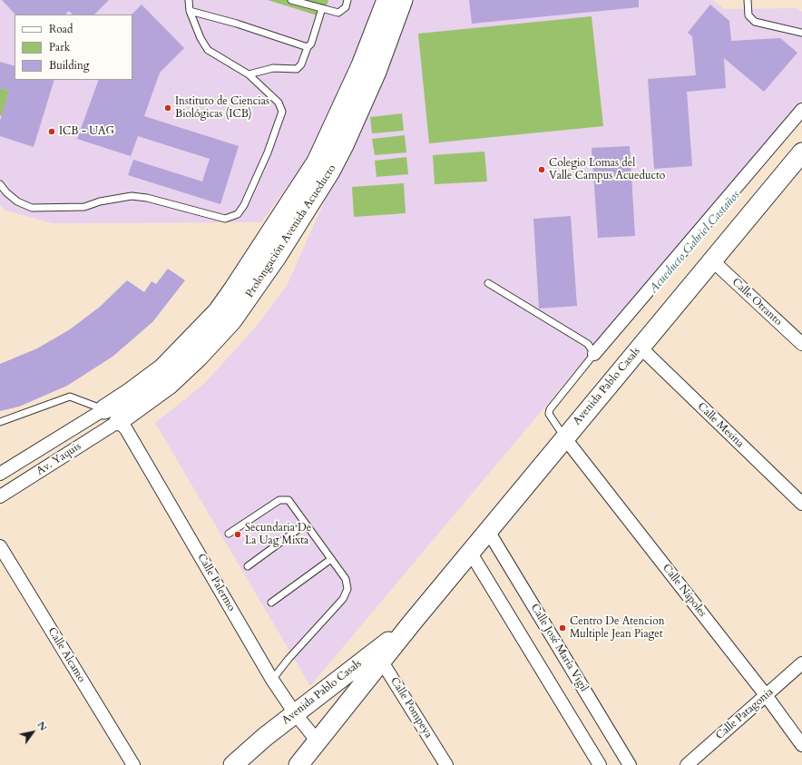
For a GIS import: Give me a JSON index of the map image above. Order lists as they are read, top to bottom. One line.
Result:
{"streets":{"street":["Prolongación Avenida Acueducto","Calle Otranto","Avenida Pablo Casals","Calle Mesina","Av. Yaquis","Calle Palermo","Calle Nápoles","Calle José María Vigil","Calle Alcamo","Calle Pompeya","Calle Patagonia"]},"crossings":[["Prolongación Avenida Acueducto","Av. Yaquis"],["Prolongación Avenida Acueducto","Calle Palermo"],["Calle Otranto","Avenida Pablo Casals"],["Avenida Pablo Casals","Calle Mesina"],["Avenida Pablo Casals","Calle Palermo"],["Avenida Pablo Casals","Calle Nápoles"],["Avenida Pablo Casals","Calle José María Vigil"],["Avenida Pablo Casals","Calle Pompeya"],["Av. Yaquis","Calle Palermo"],["Calle Nápoles","Calle Patagonia"]],"water":["Acueducto Gabriel Castaños"],"places":["Instituto de Ciencias Biológicas (ICB)","ICB - UAG","Colegio Lomas del Valle Campus Acueducto","Secundaria De La Uag Mixta","Centro De Atencion Multiple Jean Piaget"],"legend":["Road","Park","Building"],"north":"top right"}
